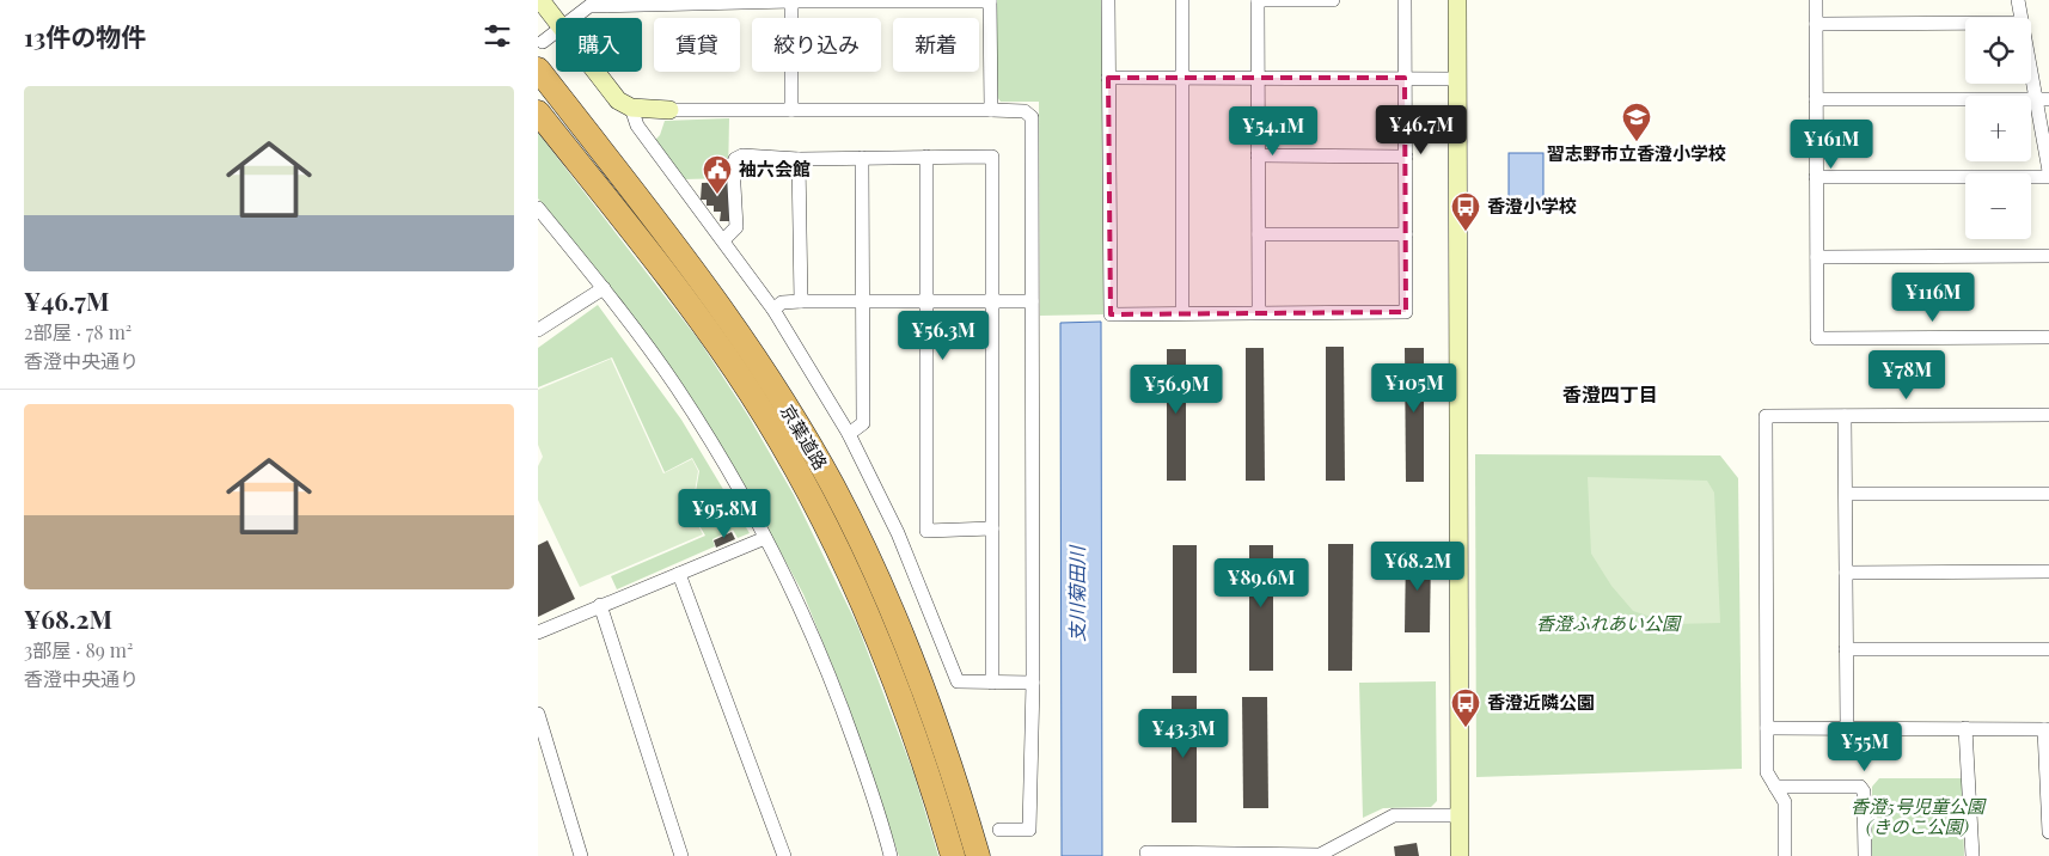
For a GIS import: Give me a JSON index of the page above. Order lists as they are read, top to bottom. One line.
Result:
{"streets":{"highway":["京葉道路"]},"districts":["香澄四丁目"],"water":["支川菊田川"],"parks":["香澄ふれあい公園","香澄5号児童公園 (きのこ公園)"],"places":{"school or university":["習志野市立香澄小学校"],"public building":["袖六会館"],"bus stop":["香澄小学校","香澄近隣公園"]},"page":{"heading":"13件の物件","map_buttons":["+","−"],"chip":["購入","賃貸","絞り込み","新着"],"list":[{"name":"¥46.7M","note":"2部屋 · 78 m² · 香澄中央通り"},{"name":"¥68.2M","note":"3部屋 · 89 m² · 香澄中央通り"}],"price":["¥46.7M","¥54.1M","¥161M","¥116M","¥56.3M","¥78M","¥105M","¥56.9M","¥95.8M","¥68.2M","¥89.6M","¥43.3M","¥55M"]}}
